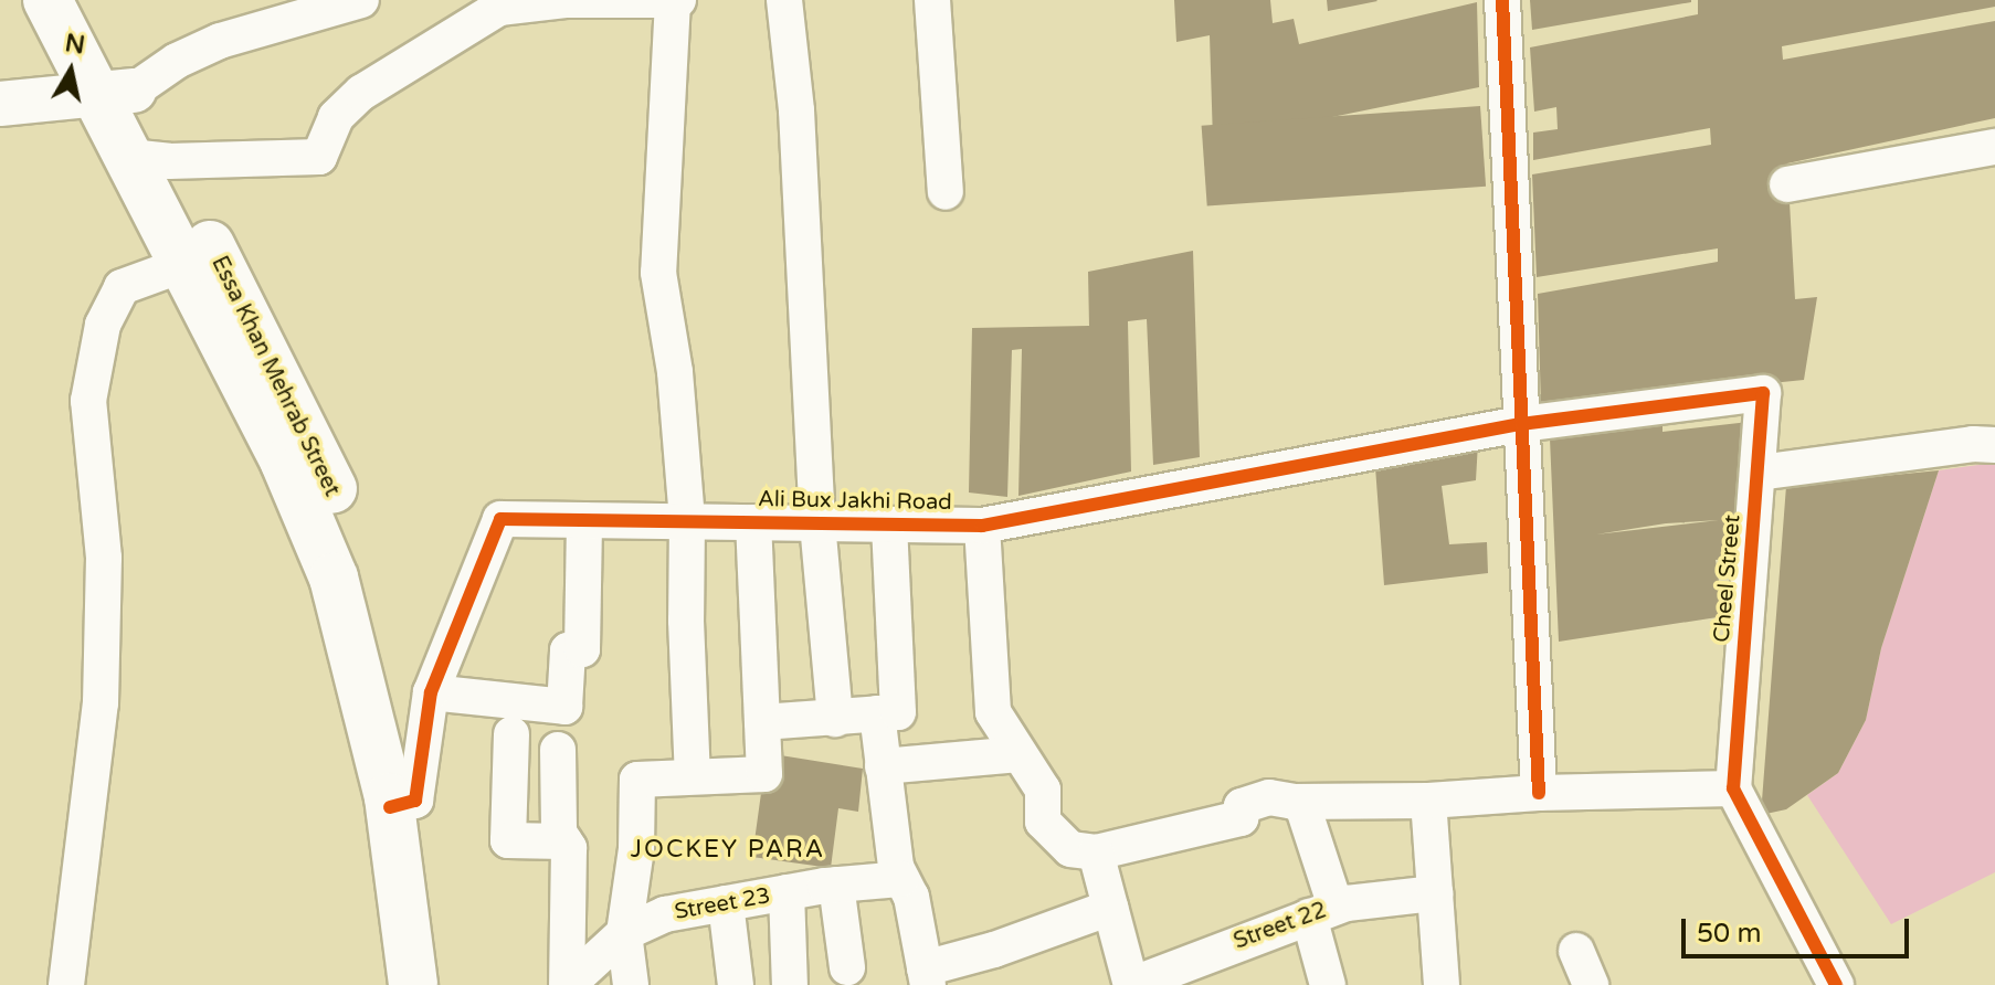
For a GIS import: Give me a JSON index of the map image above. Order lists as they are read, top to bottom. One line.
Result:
{"streets":{"main road":["Essa Khan Mehrab Street"],"street":["Ali Bux Jakhi Road","Cheel Street","Street 23","Street 22"]},"crossings":[["Essa Khan Mehrab Street","Ali Bux Jakhi Road"],["Ali Bux Jakhi Road","Cheel Street"]],"districts":["JOCKEY PARA"],"scale_bar":"50 m","north":"top"}
